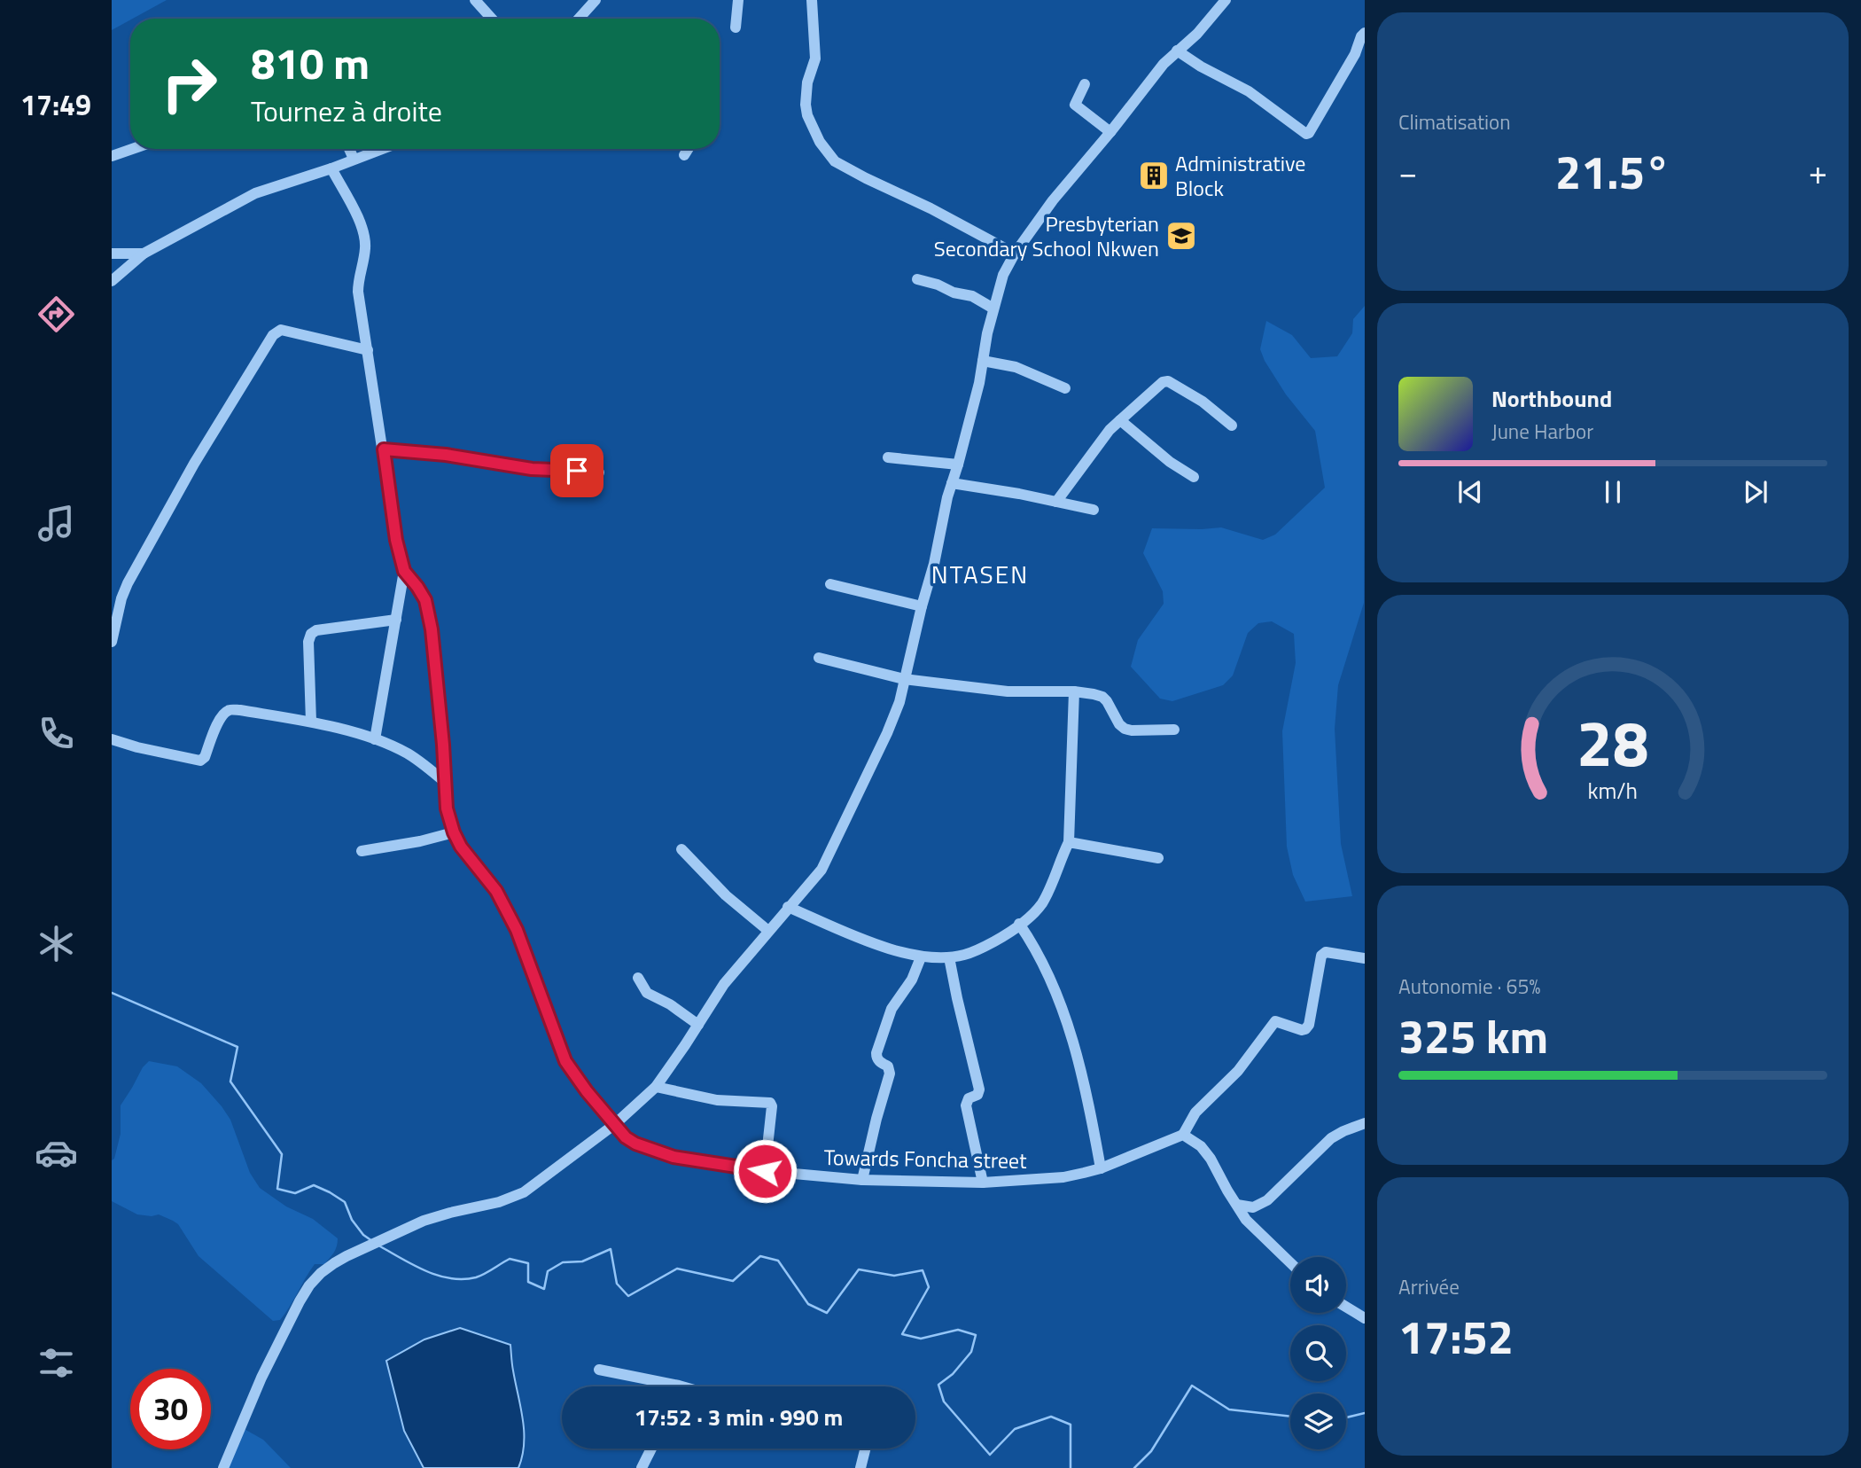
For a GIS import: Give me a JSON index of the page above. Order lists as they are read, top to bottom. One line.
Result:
{"streets":{"street":["Towards Foncha street"]},"districts":["NTASEN"],"places":{"building":["Administrative Block"],"school or university":["Presbyterian Secondary School Nkwen"]},"page":{"tabs":"17:49","tile":["Climatisation",["Autonomie · 65%","325 km"],["Arrivée","17:52"]],"turn":["810 m","Tournez à droite"],"heat":["−","21.5°","+"],"song":["Northbound","June Harbor"],"limit":"30","trip":"17:52 · 3 min · 990 m","gauge":["28","km/h"]}}
